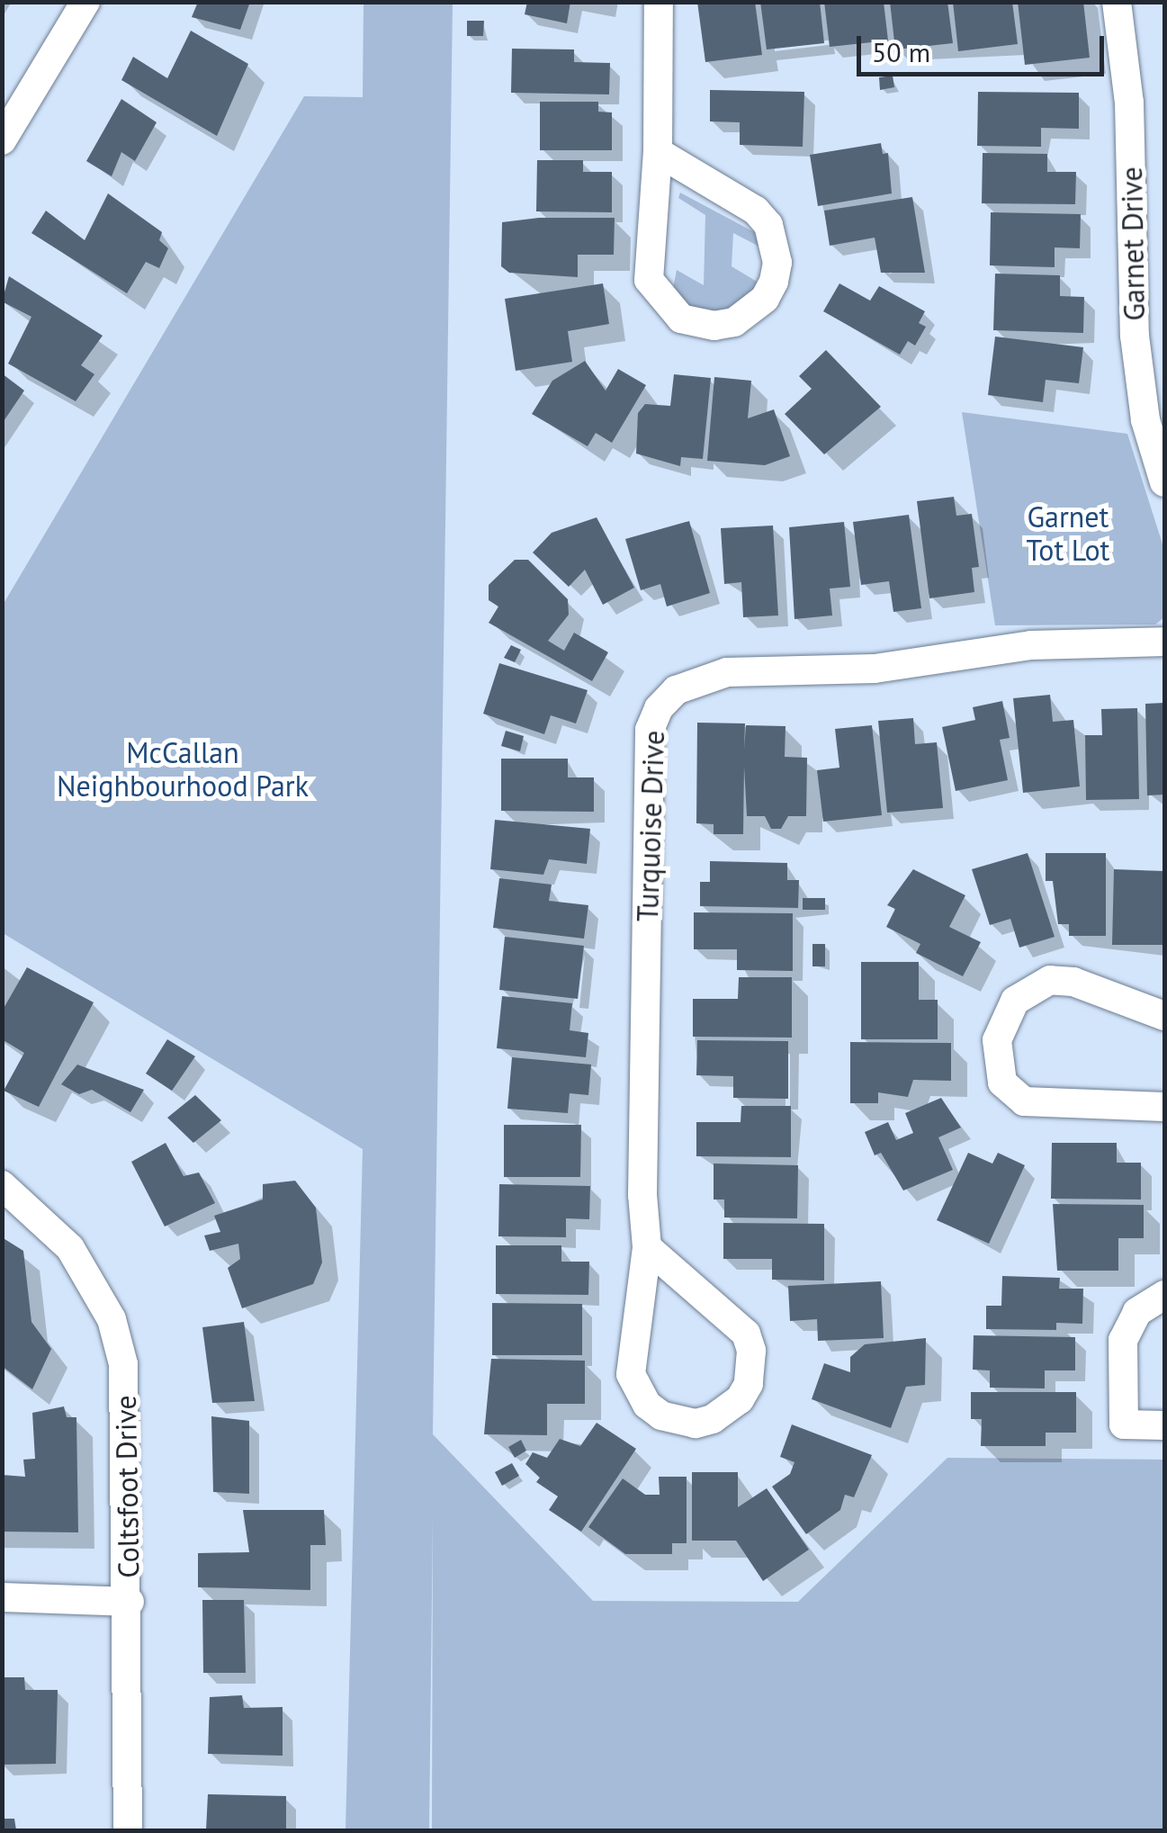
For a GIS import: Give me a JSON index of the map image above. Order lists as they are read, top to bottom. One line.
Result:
{"streets":{"street":["Garnet Drive","Turquoise Drive","Coltsfoot Drive"]},"parks":["Garnet Tot Lot","McCallan Neighbourhood Park"],"scale_bar":"50 m"}
